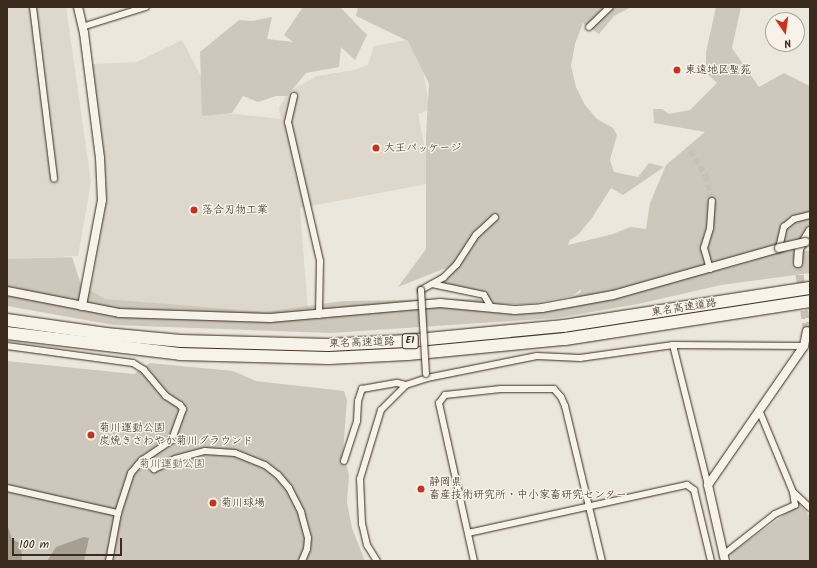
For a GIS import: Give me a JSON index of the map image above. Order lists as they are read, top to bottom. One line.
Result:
{"streets":{"highway":["東名高速道路","E1"]},"parks":["菊川運動公園"],"places":["東遠地区聖苑","大王パッケージ","落合刃物工業","菊川運動公園 炭焼きさわやか菊川グラウンド","静岡県 畜産技術研究所・中小家畜研究センター","菊川球場"],"scale_bar":"100 m","north":"bottom"}
